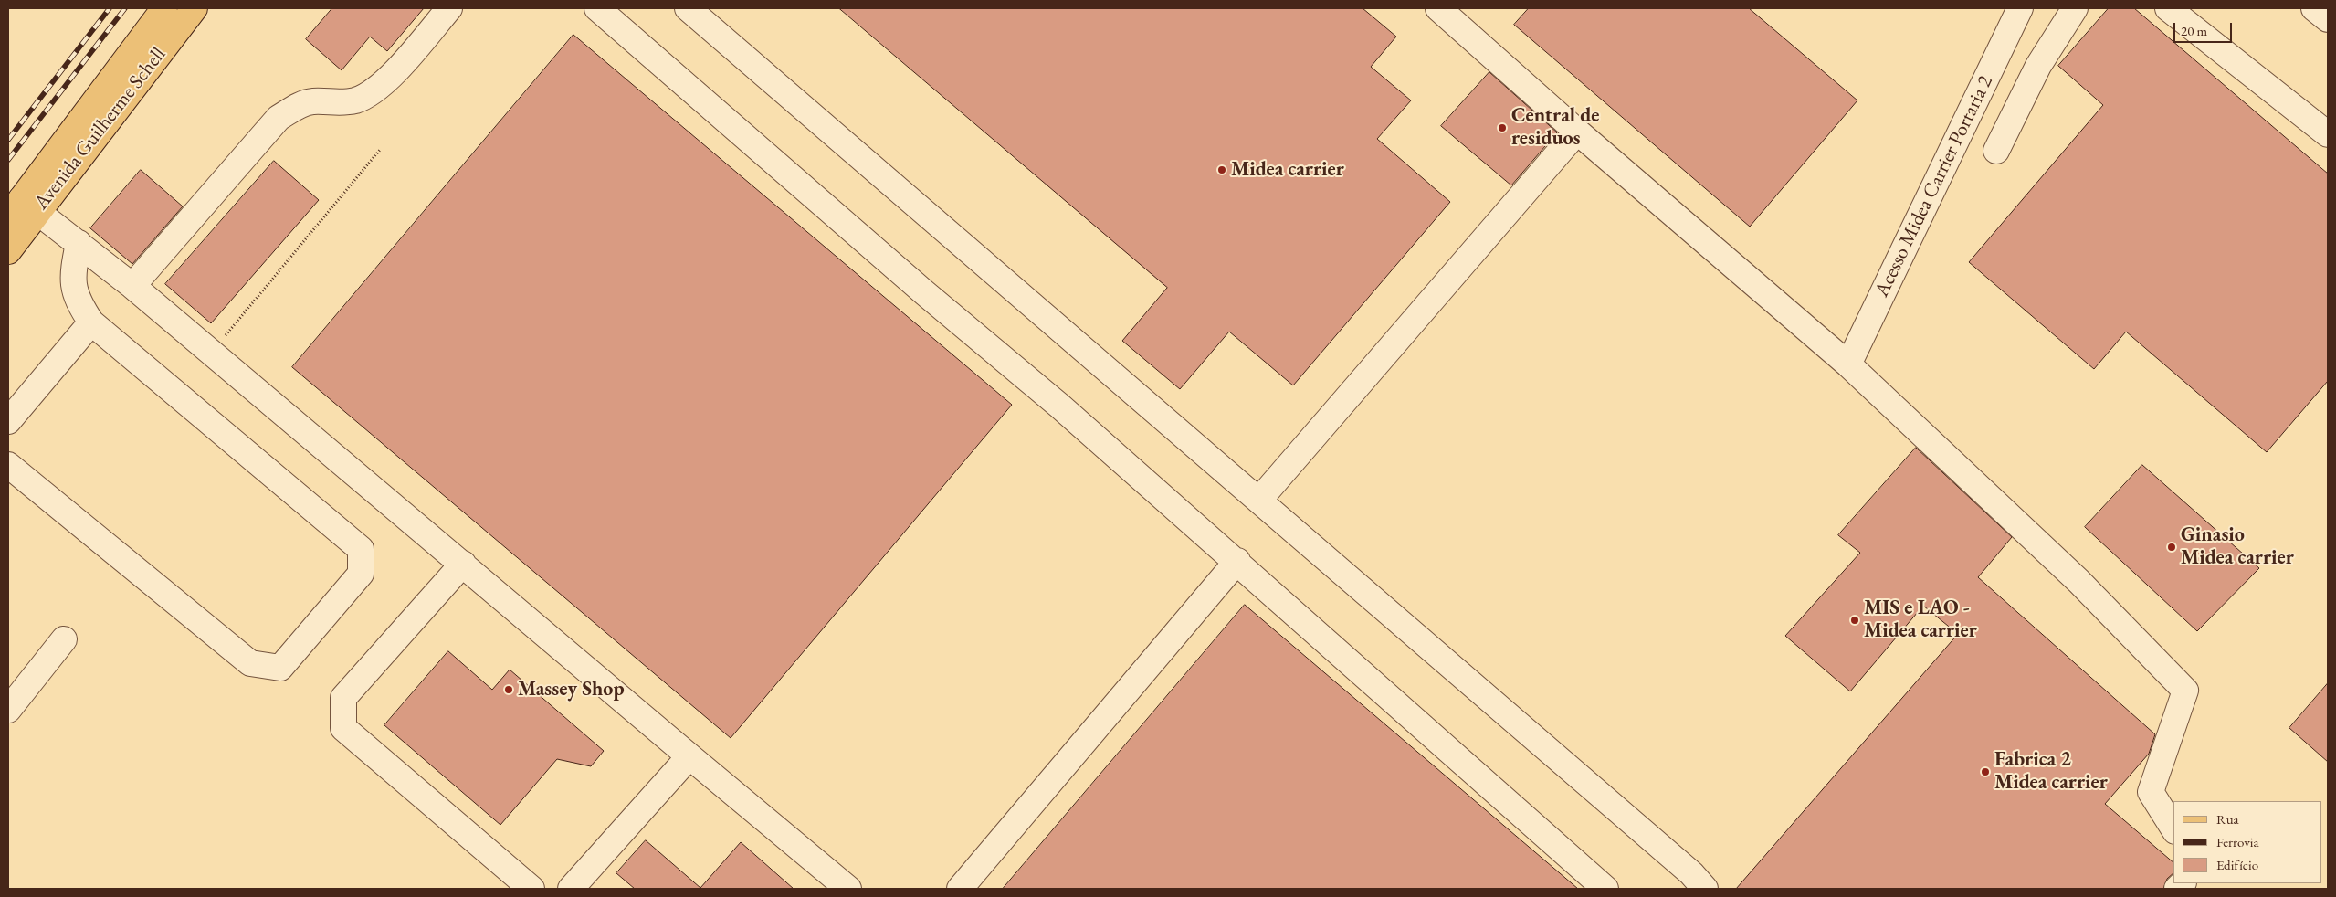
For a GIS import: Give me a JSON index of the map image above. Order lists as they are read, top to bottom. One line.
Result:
{"streets":{"main road":["Avenida Guilherme Schell"],"street":["Acesso Midea Carrier Portaria 2"]},"places":["Central de residuos","Midea carrier","Ginasio Midea carrier","MIS e LAO - Midea carrier","Massey Shop","Fabrica 2 Midea carrier"],"legend":["Rua","Ferrovia","Edifício"],"scale_bar":"20 m"}
